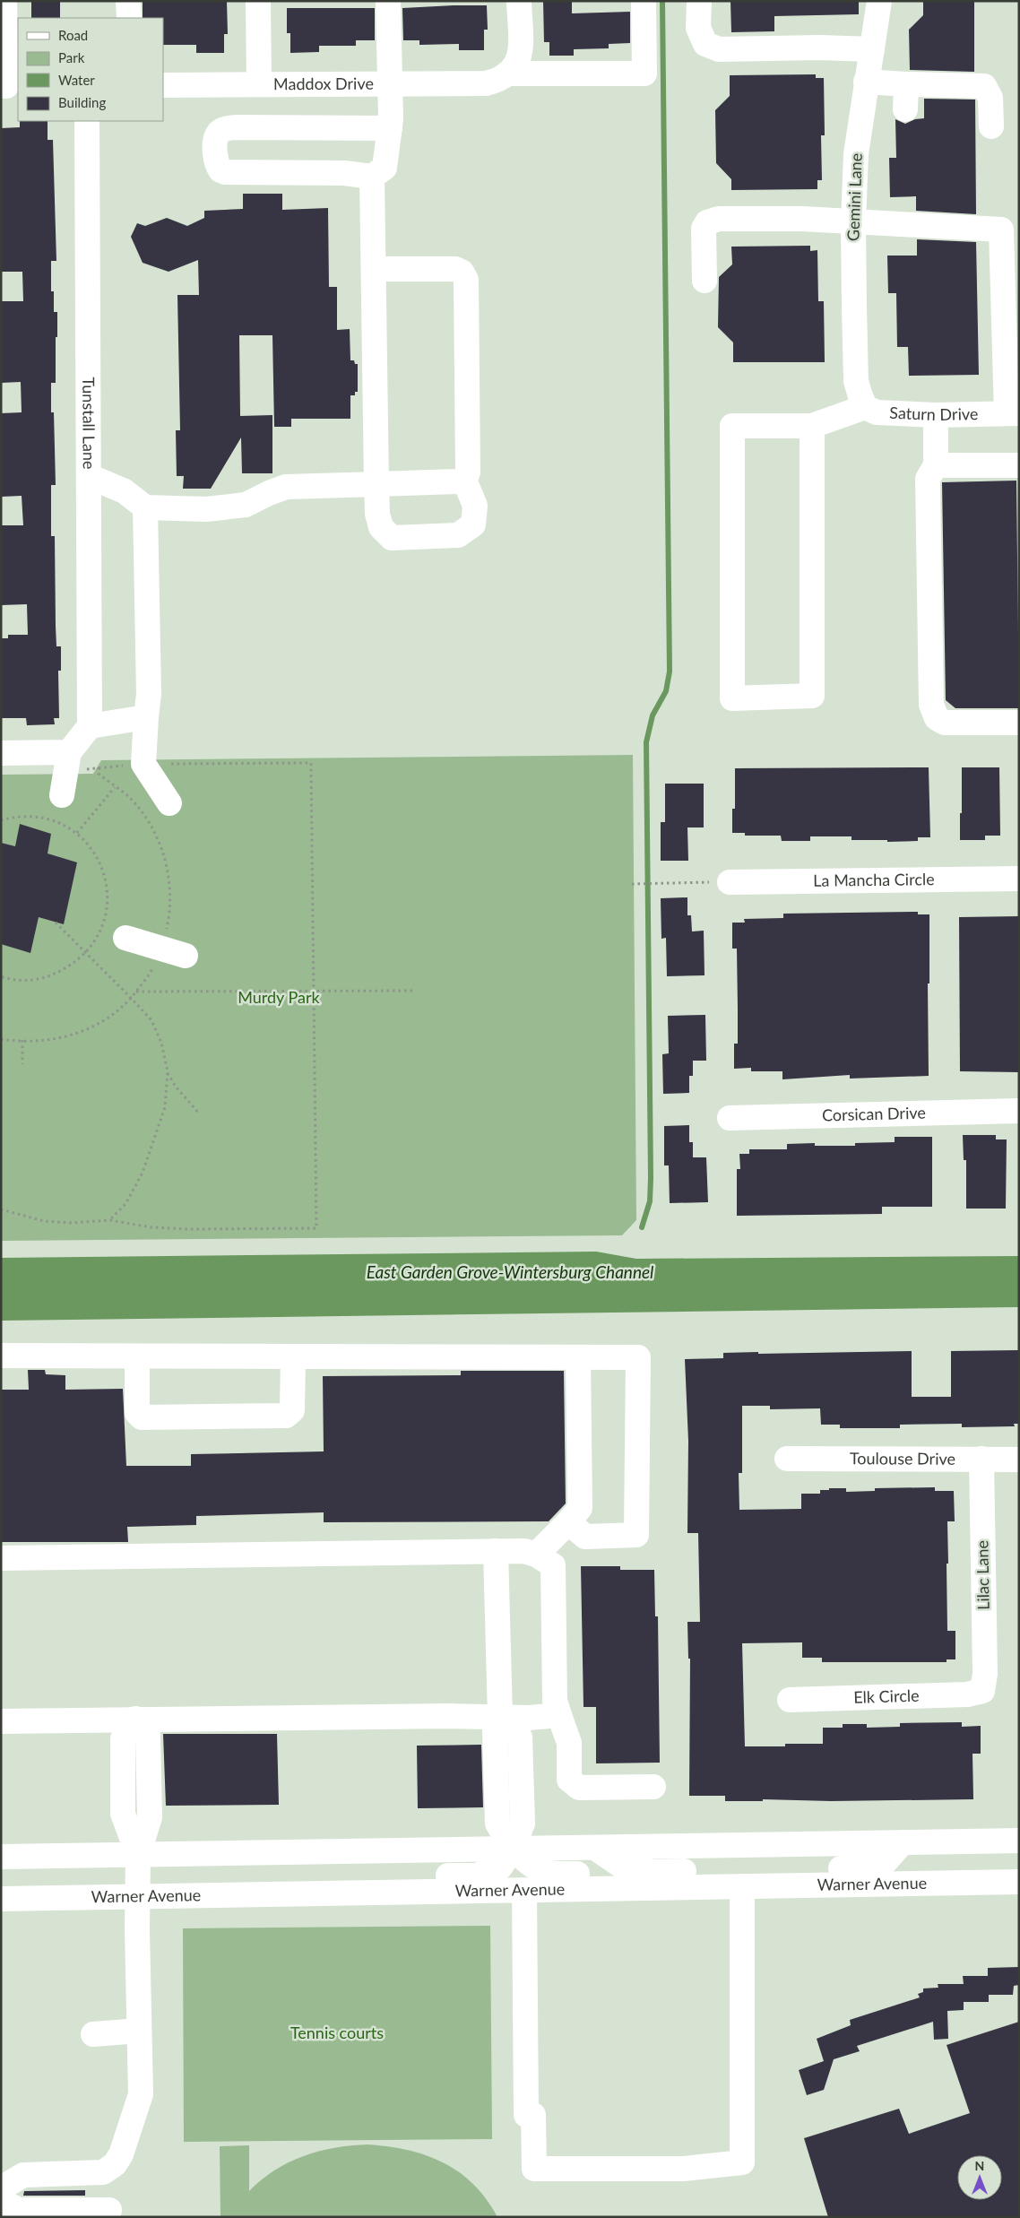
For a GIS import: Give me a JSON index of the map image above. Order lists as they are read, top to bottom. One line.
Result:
{"streets":{"street":["Maddox Drive","Gemini Lane","Saturn Drive","Tunstall Lane","La Mancha Circle","Corsican Drive","Toulouse Drive","Lilac Lane","Elk Circle","Warner Avenue"]},"crossings":[["Gemini Lane","Saturn Drive"],["Toulouse Drive","Lilac Lane"],["Lilac Lane","Elk Circle"]],"water":["East Garden Grove-Wintersburg Channel"],"parks":["Murdy Park","Tennis courts"],"legend":["Road","Park","Water","Building"],"north":"top"}
